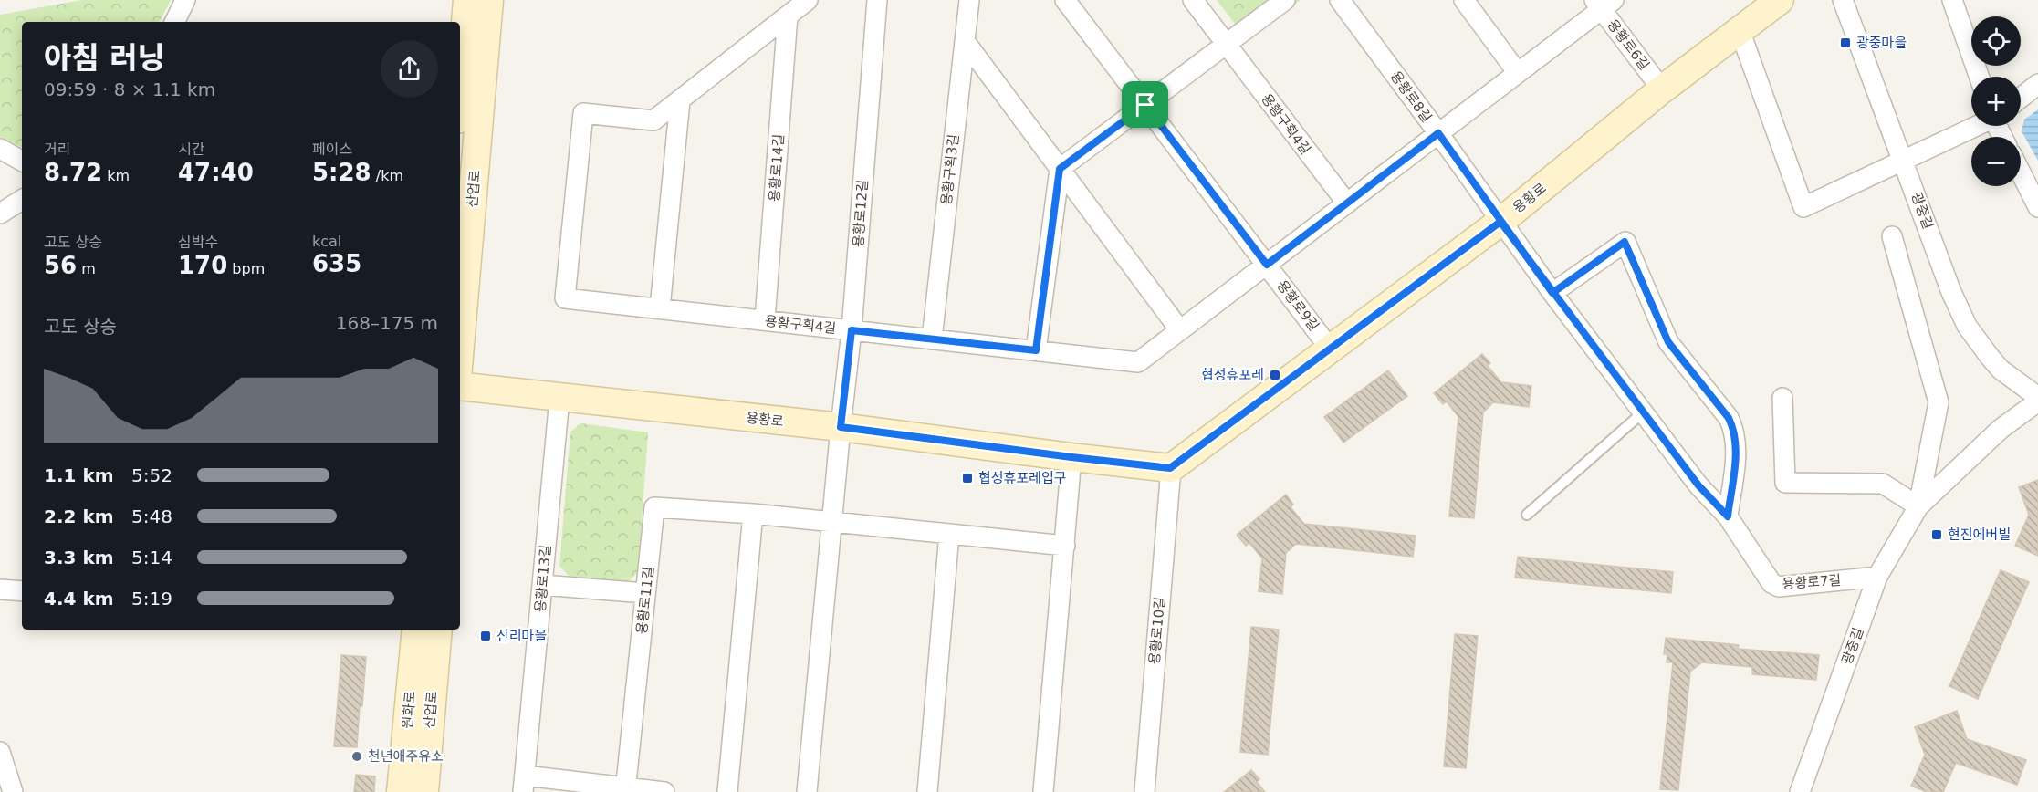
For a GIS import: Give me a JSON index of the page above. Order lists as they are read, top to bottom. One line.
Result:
{"streets":{"street":["용황로6길","용황로8길","용황구획4길","용황로14길","용황구획3길","산업로","용황로","광중길","용황로12길","용황로9길","용황로13길","용황로7길","용황로11길","용황로10길","원화로"]},"crossings":[["용황로6길","용황구획4길"],["용황로6길","용황로"],["용황로8길","용황구획4길"],["용황로8길","용황로"],["용황로8길","용황로7길"],["용황구획4길","용황로14길"],["용황구획4길","용황구획3길"],["용황구획4길","용황로12길"],["용황구획4길","용황로9길"],["용황로","용황로12길"],["용황로","용황로9길"],["용황로","용황로13길"],["용황로","용황로7길"],["용황로","용황로10길"],["광중길","용황로7길"]],"places":{"transit":["광중마을","협성휴포레","협성휴포레입구","현진에버빌","신리마을"],"other":["천년애주유소"]},"page":{"map_buttons":["+","−"],"heading":["아침 러닝","09:59 · 8 × 1.1 km"],"stats":[["거리","8.72 km"],["시간","47:40"],["페이스","5:28 /km"],["고도 상승","56 m"],["심박수","170 bpm"],["kcal","635"]],"chart":["고도 상승","168–175 m"],"list":[{"name":"1.1 km","note":"5:52"},{"name":"2.2 km","note":"5:48"},{"name":"3.3 km","note":"5:14"},{"name":"4.4 km","note":"5:19"}]}}
